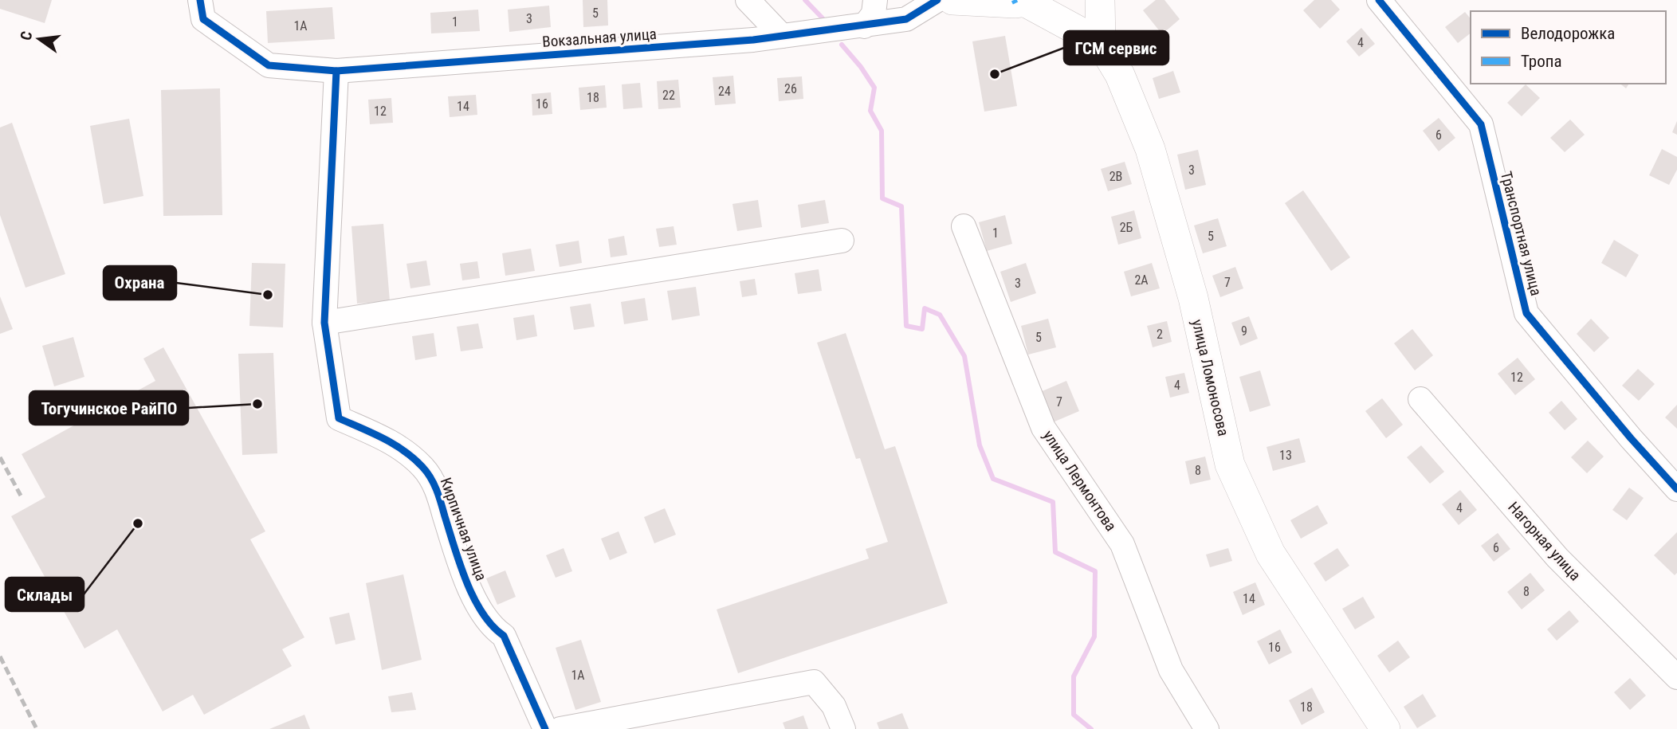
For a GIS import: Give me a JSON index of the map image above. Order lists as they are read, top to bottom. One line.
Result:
{"streets":{"main road":["улица Ломоносова"],"street":["Вокзальная улица","Транспортная улица","улица Лермонтова","Кирпичная улица","Нагорная улица"]},"crossings":[["Вокзальная улица","Кирпичная улица"]],"places":["ГСМ сервис","Охрана","Тогучинское РайПО","Склады"],"house_numbers":["5","3","1","1А","4","26","24","22","18","16","14","12","6","3","2В","2Б","1","5","2А","7","3","9","2","5","12","4","7","13","8","4","6","8","14","16","1А","18"],"legend":["Велодорожка","Тропа"],"north":"left"}
